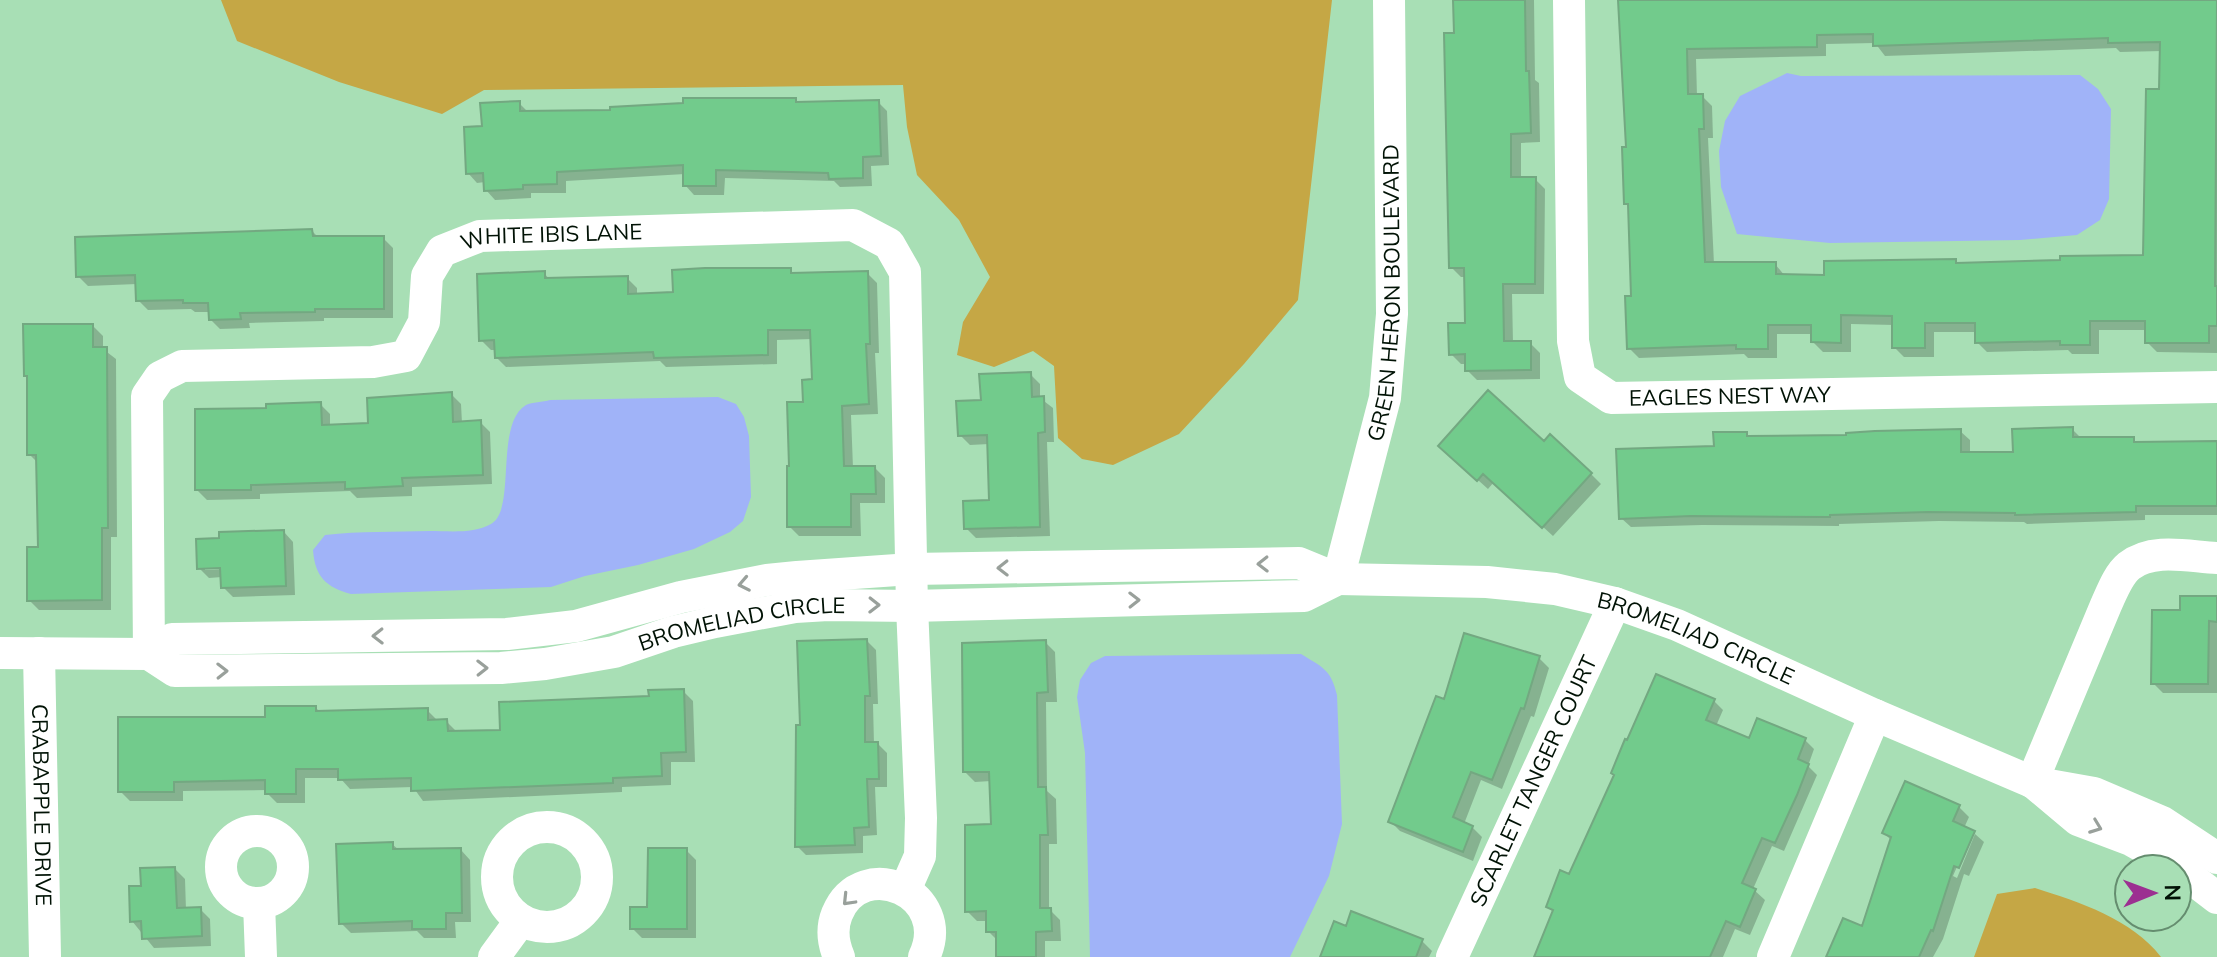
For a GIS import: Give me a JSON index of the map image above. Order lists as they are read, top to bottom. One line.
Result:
{"streets":{"street":["WHITE IBIS LANE","GREEN HERON BOULEVARD","EAGLES NEST WAY","BROMELIAD CIRCLE","SCARLET TANGER COURT","CRABAPPLE DRIVE"]},"crossings":[["WHITE IBIS LANE","BROMELIAD CIRCLE"],["GREEN HERON BOULEVARD","BROMELIAD CIRCLE"],["BROMELIAD CIRCLE","SCARLET TANGER COURT"],["BROMELIAD CIRCLE","CRABAPPLE DRIVE"]],"north":"right"}
